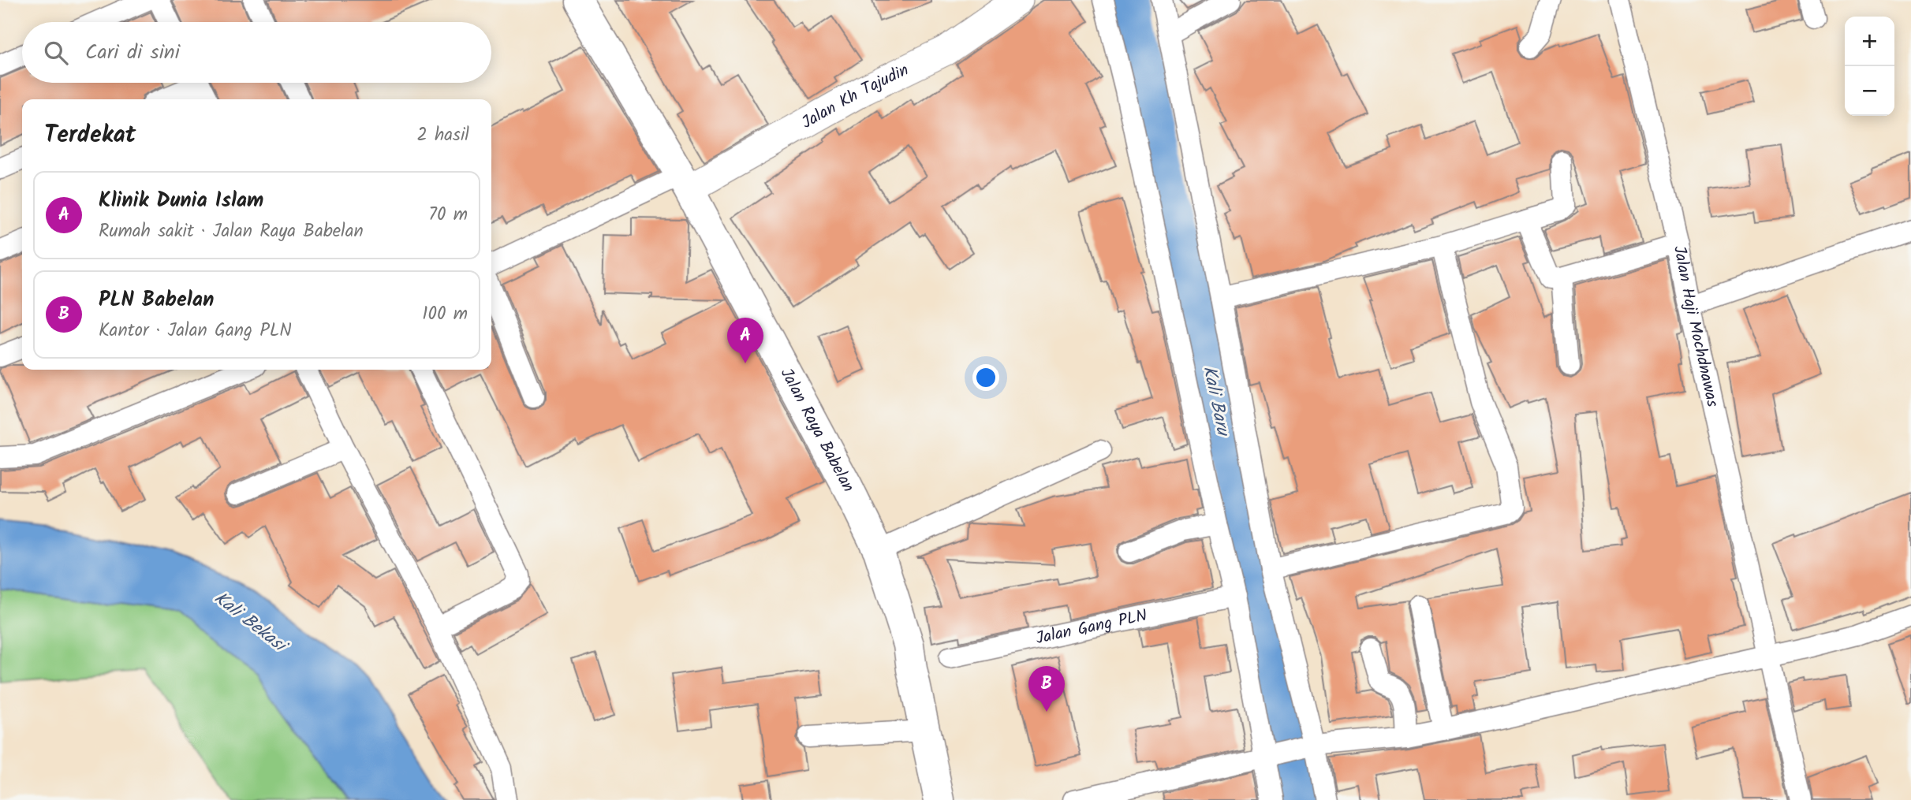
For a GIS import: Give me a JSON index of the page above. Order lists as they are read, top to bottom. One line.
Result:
{"streets":{"main road":["Jalan Raya Babelan"],"street":["Jalan Kh Tajudin","Jalan Haji Mochdnawas","Jalan Gang PLN"]},"crossings":[["Jalan Kh Tajudin","Jalan Raya Babelan"]],"water":["Kali Baru","Kali Bekasi"],"page":{"map_buttons":["+","−"],"search":"Cari di sini","heading":["Terdekat","2 hasil"],"list":[{"mark":"A","name":"Klinik Dunia Islam","note":"Rumah sakit · Jalan Raya Babelan","value":"70 m"},{"mark":"B","name":"PLN Babelan","note":"Kantor · Jalan Gang PLN","value":"100 m"}],"pins":["A","B"]}}
